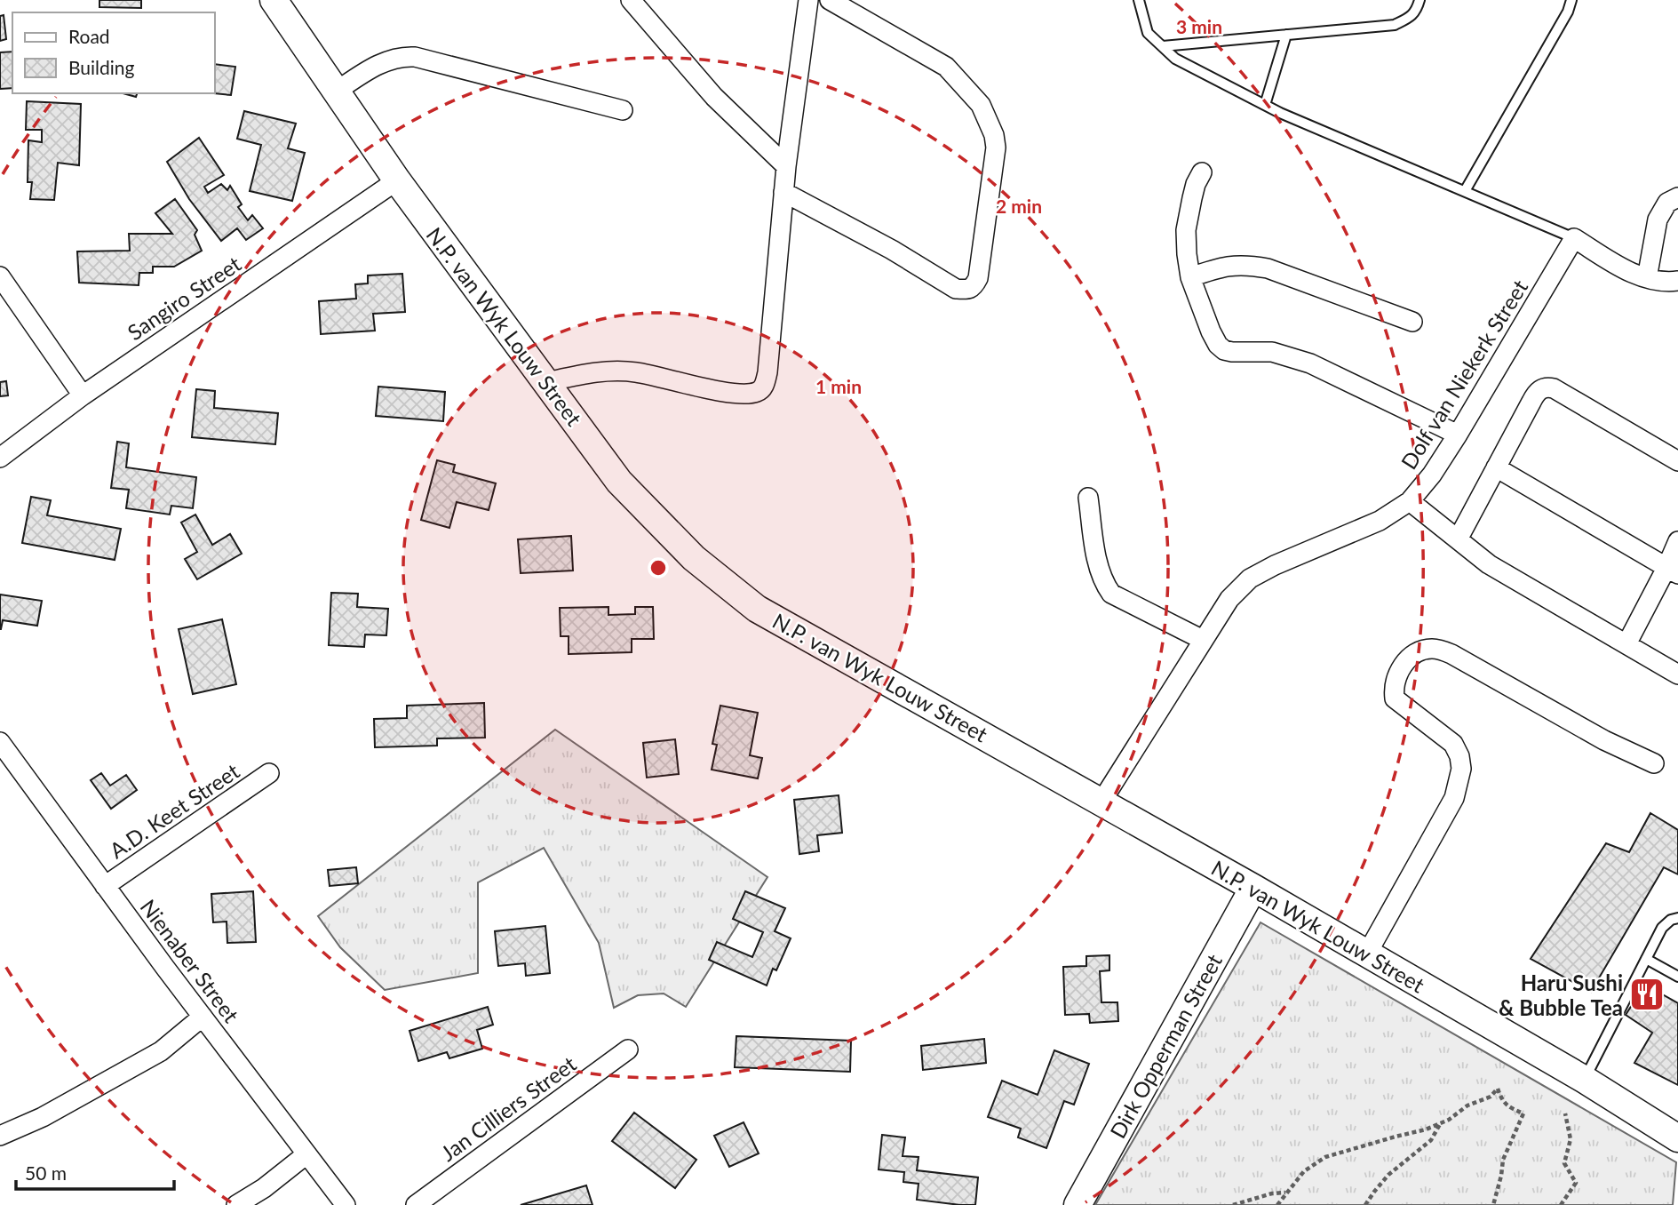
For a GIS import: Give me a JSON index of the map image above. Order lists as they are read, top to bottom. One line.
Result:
{"streets":{"street":["Sangiro Street","N.P. van Wyk Louw Street","Dolf van Niekerk Street","A.D. Keet Street","Nienaber Street","Dirk Opperman Street","Jan Cilliers Street"]},"crossings":[["Sangiro Street","N.P. van Wyk Louw Street"],["N.P. van Wyk Louw Street","Dolf van Niekerk Street"],["N.P. van Wyk Louw Street","Dirk Opperman Street"],["A.D. Keet Street","Nienaber Street"]],"places":{"restaurant":["Haru Sushi & Bubble Tea"]},"legend":["Road","Building"],"scale_bar":"50 m","rings":["3 min","2 min","1 min"]}
